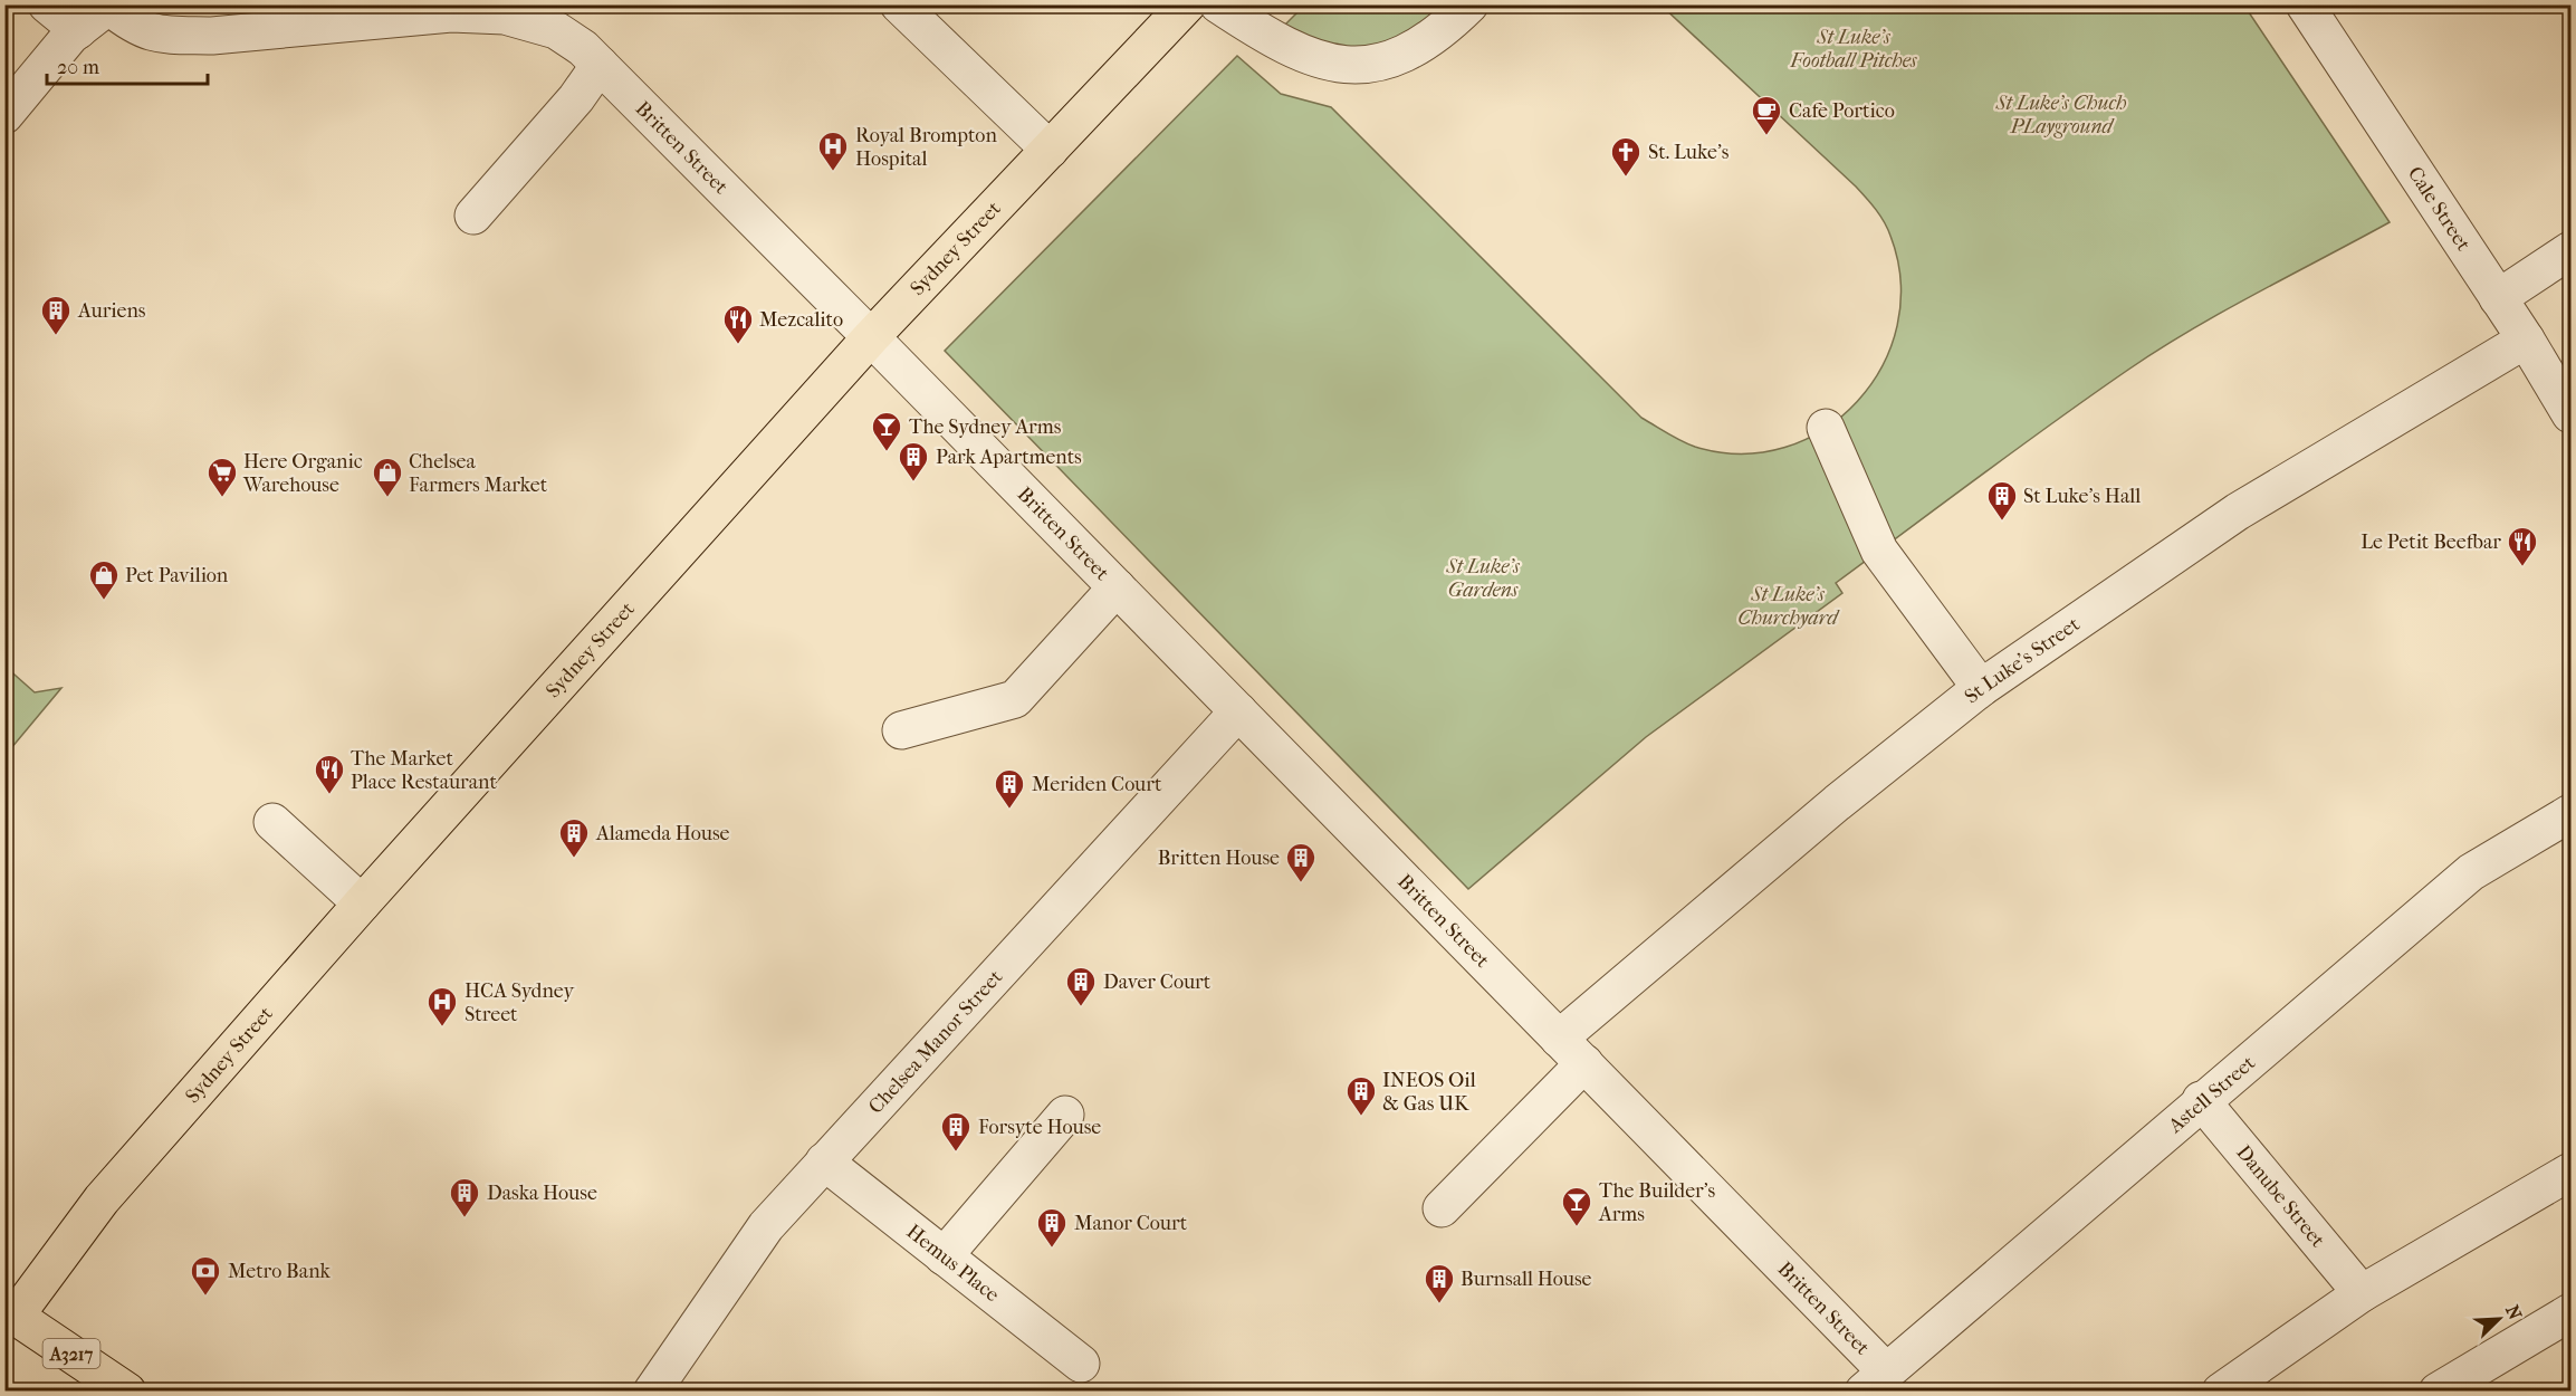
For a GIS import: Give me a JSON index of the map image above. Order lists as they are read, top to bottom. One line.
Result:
{"streets":{"main road":["Sydney Street","A3217"],"street":["Britten Street","Cale Street","St Luke's Street","Chelsea Manor Street","Astell Street","Danube Street","Hemus Place"]},"crossings":[["Britten Street","Sydney Street"],["Britten Street","St Luke's Street"],["Britten Street","Chelsea Manor Street"],["Britten Street","Astell Street"],["Cale Street","St Luke's Street"],["Sydney Street","A3217"],["Chelsea Manor Street","Hemus Place"],["Astell Street","Danube Street"]],"parks":["St Luke's Football Pitches","St Luke's Chuch PLayground","St Luke's Gardens","St Luke's Churchyard"],"places":{"cafe":["Cafe Portico"],"hospital":["Royal Brompton Hospital","HCA Sydney Street"],"church":["St. Luke's"],"building":["Auriens","Park Apartments","St Luke's Hall","Meriden Court","Alameda House","Britten House","Daver Court","INEOS Oil & Gas UK","Forsyte House","Daska House","Manor Court","Burnsall House"],"restaurant":["Mezcalito","Le Petit Beefbar","The Market Place Restaurant"],"bar":["The Sydney Arms","The Builder's Arms"],"supermarket":["Here Organic Warehouse"],"shop":["Chelsea Farmers Market","Pet Pavilion"],"bank":["Metro Bank"]},"scale_bar":"20 m","north":"top right"}
